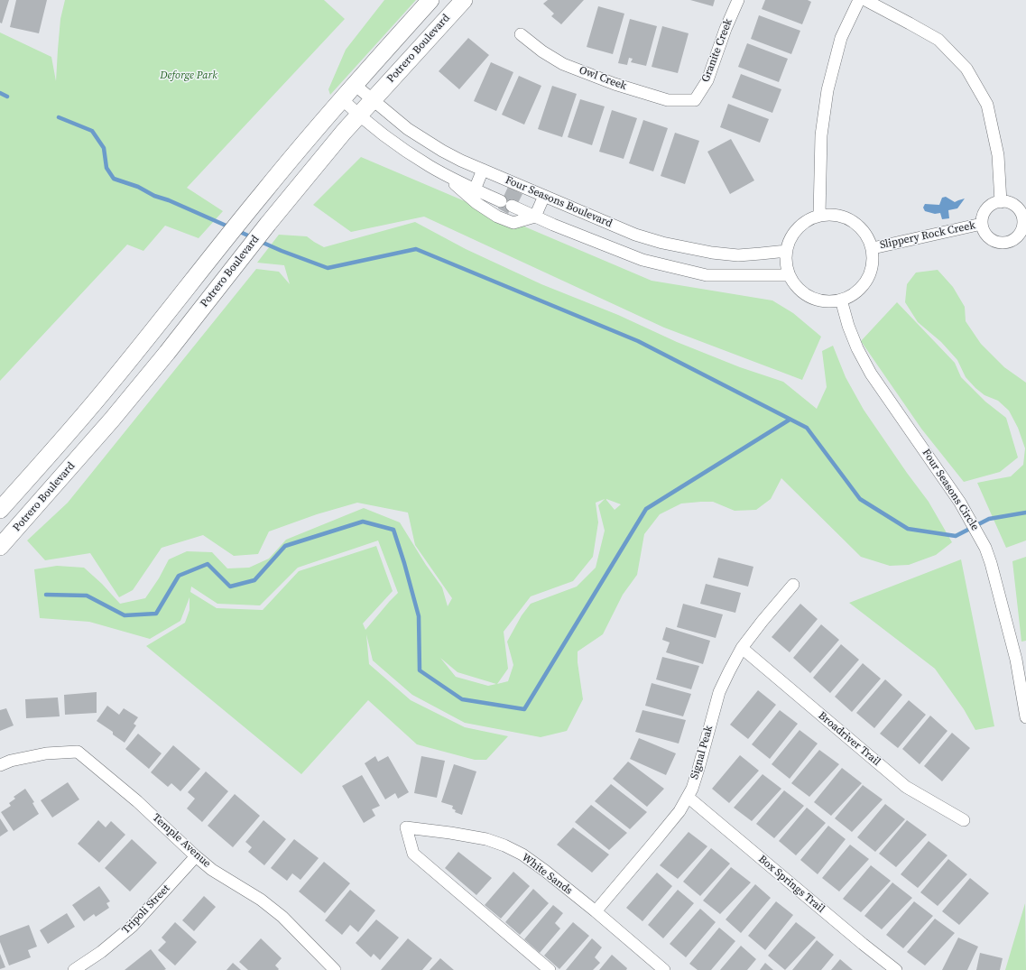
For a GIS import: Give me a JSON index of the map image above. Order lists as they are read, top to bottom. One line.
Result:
{"streets":{"street":["Potrero Boulevard","Granite Creek","Owl Creek","Four Seasons Boulevard","Slippery Rock Creek","Four Seasons Circle","Broadriver Trail","Signal Peak","Temple Avenue","White Sands","Box Springs Trail","Tripoli Street"]},"crossings":[["Potrero Boulevard","Four Seasons Boulevard"],["Granite Creek","Owl Creek"],["Four Seasons Boulevard","Slippery Rock Creek"],["Four Seasons Boulevard","Four Seasons Circle"],["Slippery Rock Creek","Four Seasons Circle"],["Broadriver Trail","Signal Peak"],["Signal Peak","White Sands"],["Signal Peak","Box Springs Trail"],["Temple Avenue","Tripoli Street"]],"parks":["Deforge Park"]}
